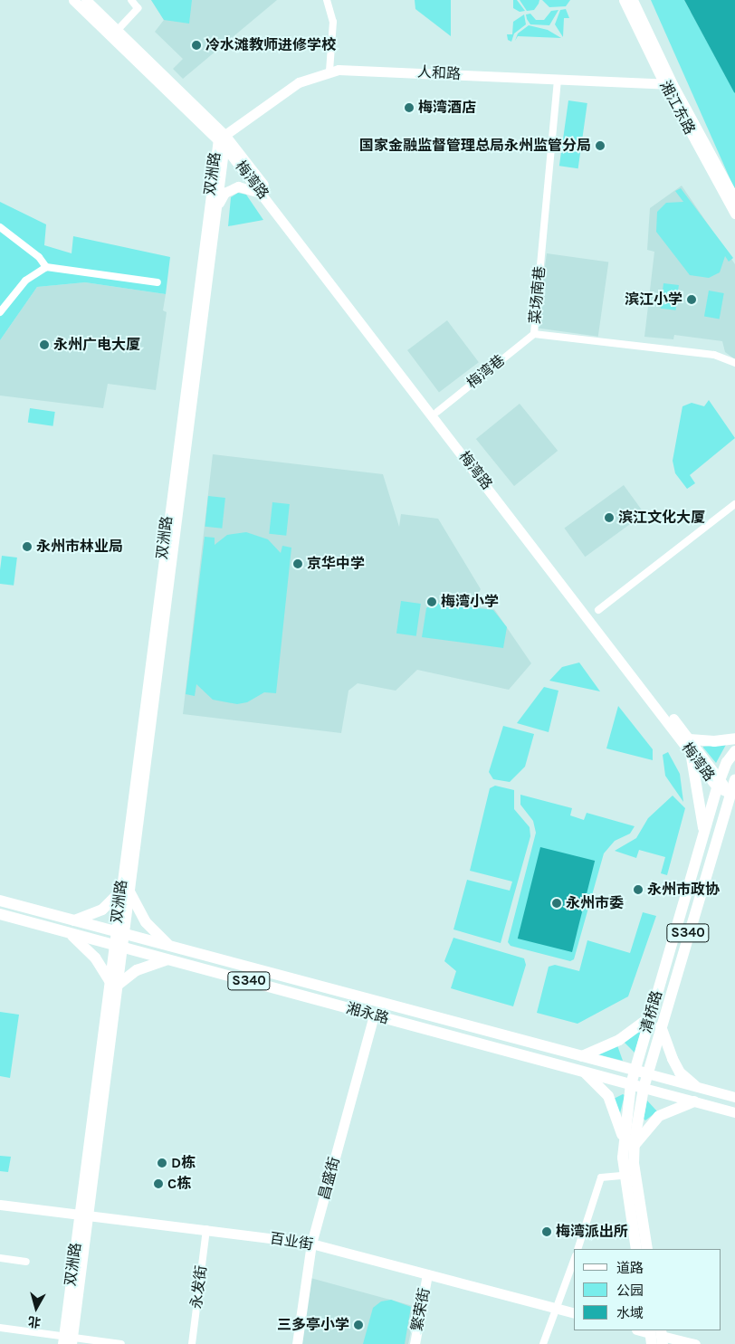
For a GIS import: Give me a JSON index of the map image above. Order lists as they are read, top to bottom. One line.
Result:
{"streets":{"main road":["S340","清桥路","湘永路"],"street":["人和路","湘江东路","双洲路","梅湾路","菜场南巷","梅湾巷","昌盛街","百业街","永发街","繁荣街"]},"crossings":[["人和路","湘江东路"],["人和路","双洲路"],["人和路","梅湾路"],["人和路","菜场南巷"],["双洲路","梅湾路"],["双洲路","湘永路"],["双洲路","百业街"],["梅湾路","梅湾巷"],["梅湾路","S340"],["梅湾路","清桥路"],["菜场南巷","梅湾巷"],["S340","清桥路"],["清桥路","湘永路"],["湘永路","昌盛街"],["昌盛街","百业街"],["百业街","永发街"],["百业街","繁荣街"]],"places":["冷水滩教师进修学校","梅湾酒店","国家金融监督管理总局永州监管分局","滨江小学","永州广电大厦","滨江文化大厦","永州市林业局","京华中学","梅湾小学","永州市政协","永州市委","D栋","C栋","梅湾派出所","三多亭小学"],"legend":["道路","公园","水域"],"north":"bottom"}
